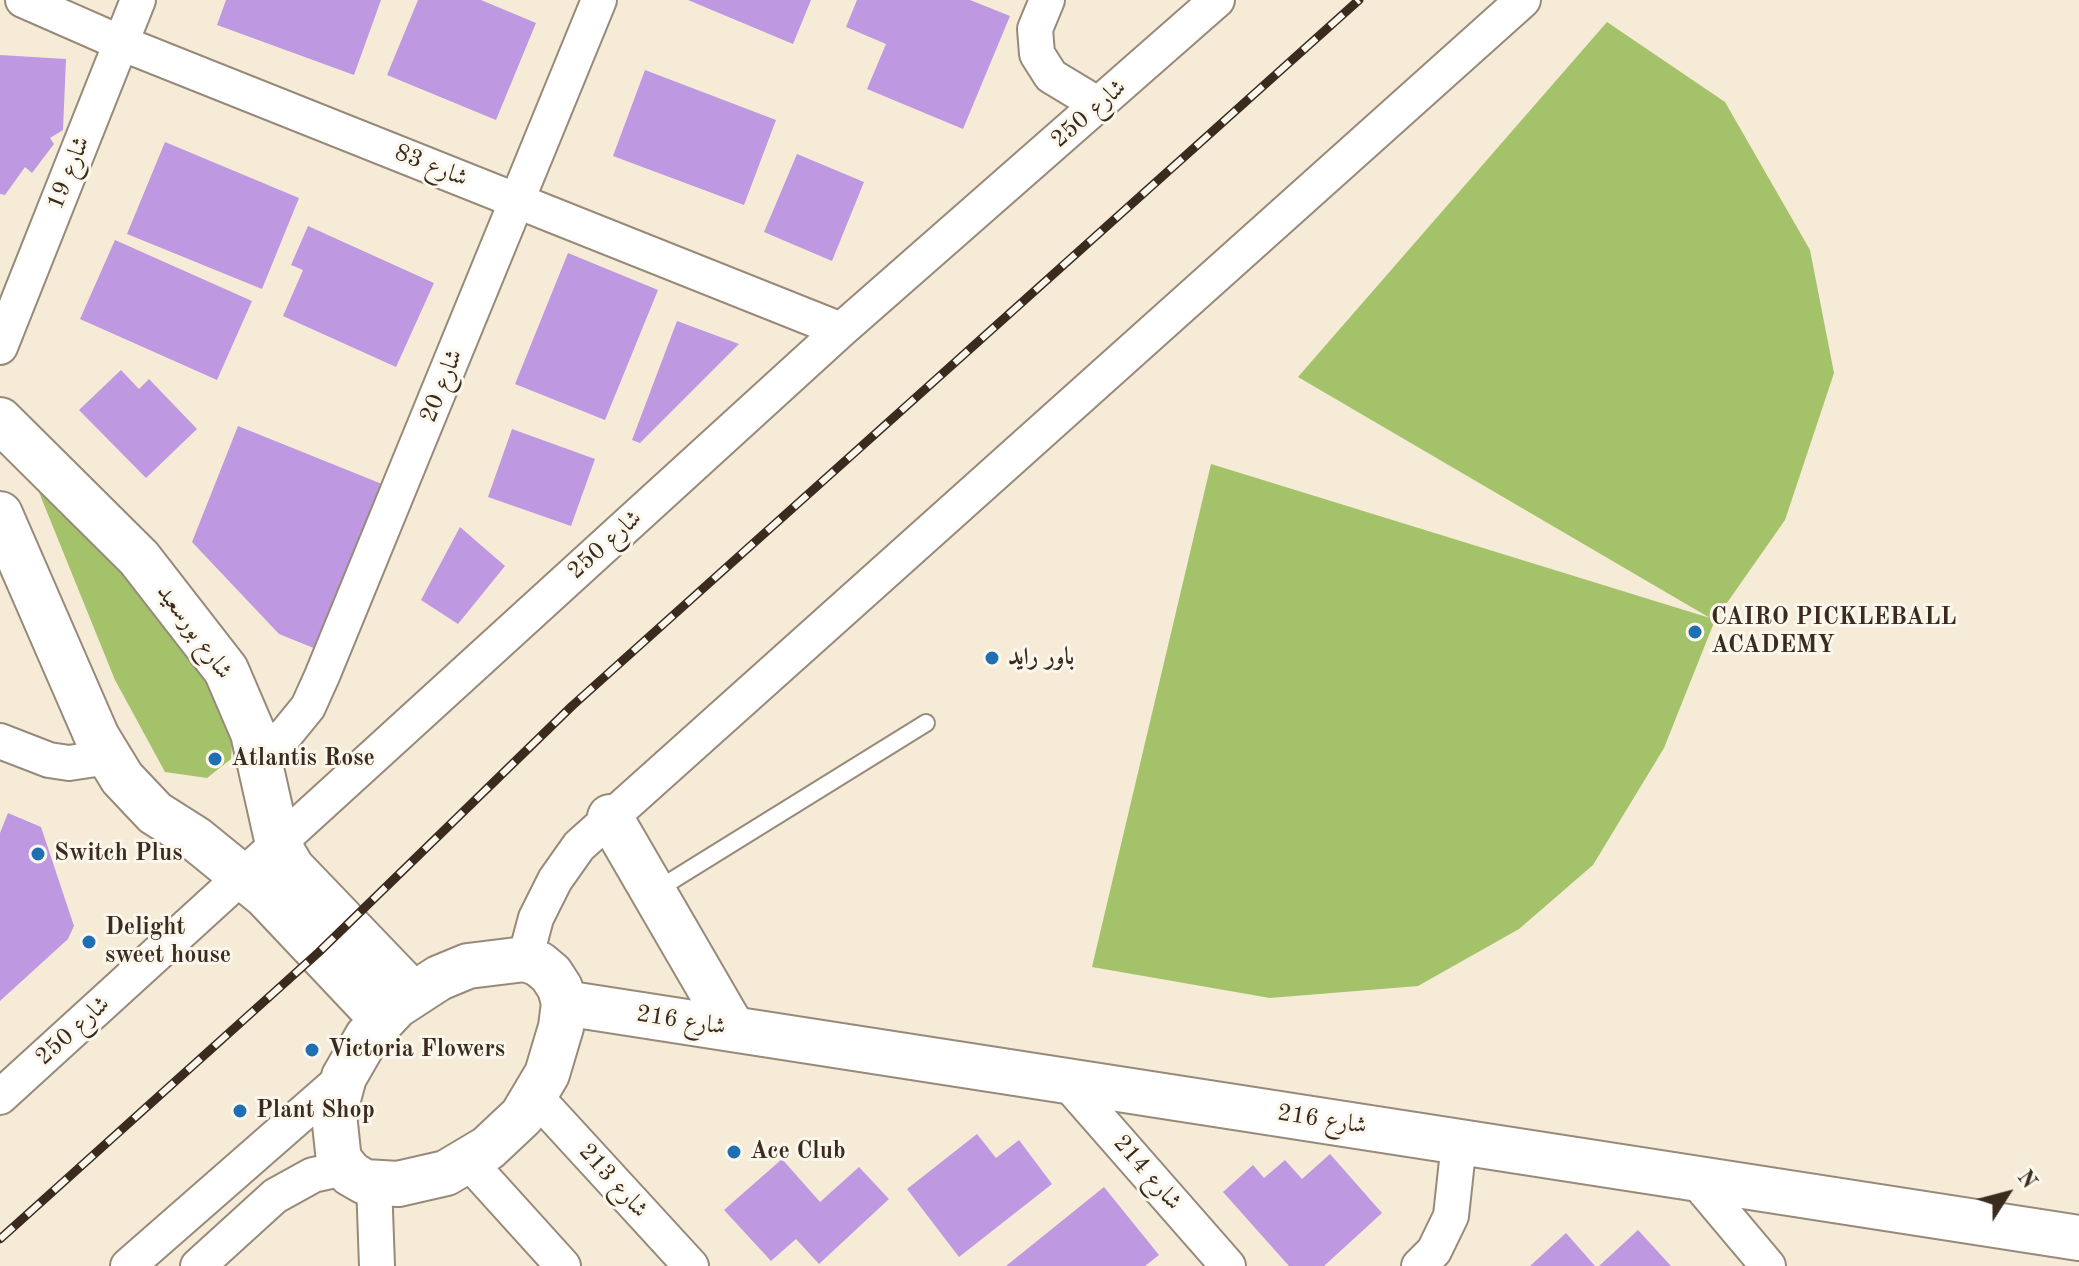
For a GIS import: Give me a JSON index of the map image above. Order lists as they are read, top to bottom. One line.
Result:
{"streets":{"main road":["شارع بورسعيد","شارع 216"],"street":["شارع 250","شارع 83","شارع 19","شارع 20","شارع 214","شارع 213"]},"crossings":[["شارع 250","شارع 83"],["شارع 250","شارع بورسعيد"],["شارع 83","شارع 19"],["شارع 83","شارع 20"],["شارع 20","شارع بورسعيد"],["شارع بورسعيد","شارع 216"],["شارع بورسعيد","شارع 213"],["شارع 216","شارع 214"],["شارع 216","شارع 213"]],"places":["CAIRO PICKLEBALL ACADEMY","باور رايد","Atlantis Rose","Switch Plus","Delight sweet house","Victoria Flowers","Plant Shop","Ace Club"],"north":"top right"}
